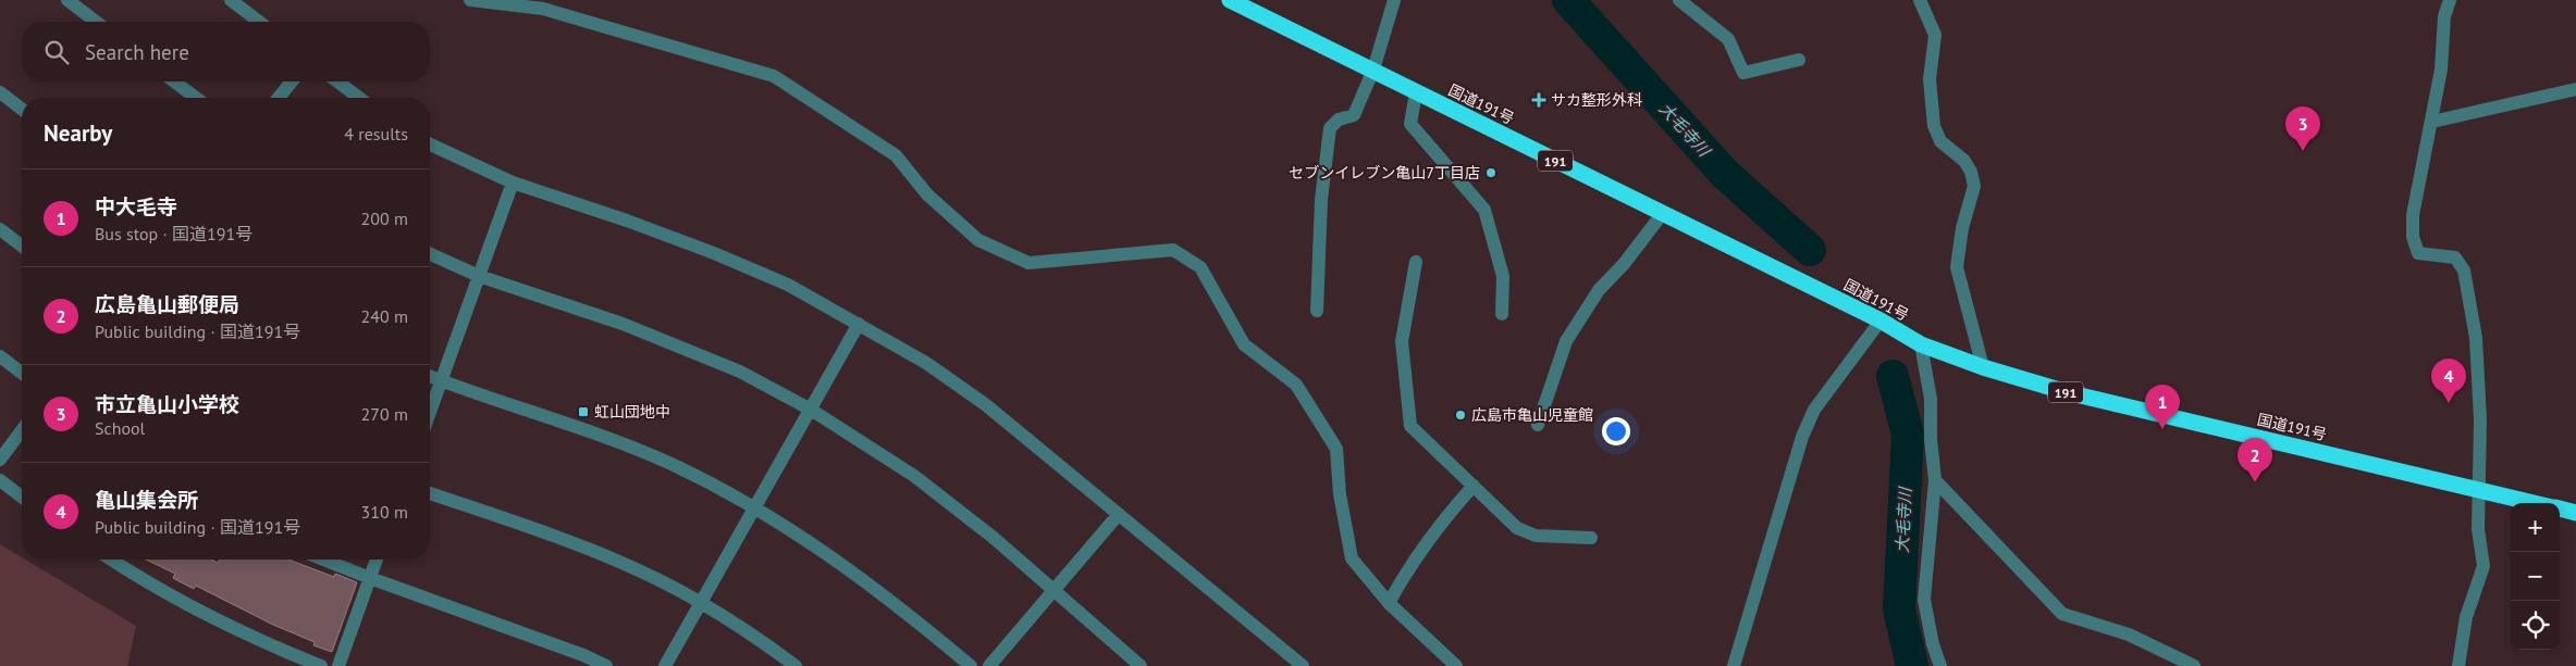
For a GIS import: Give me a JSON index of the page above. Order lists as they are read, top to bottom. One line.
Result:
{"streets":{"highway":["国道191号","191"]},"water":["大毛寺川"],"places":{"health":["サカ整形外科"],"other":["セブンイレブン亀山7丁目店","広島市亀山児童館"],"transit":["虹山団地中"]},"page":{"search":"Search here","heading":["Nearby","4 results"],"pins":["3","4","1","2"],"list":[{"mark":"1","name":"中大毛寺","note":"Bus stop · 国道191号","value":"200 m"},{"mark":"2","name":"広島亀山郵便局","note":"Public building · 国道191号","value":"240 m"},{"mark":"3","name":"市立亀山小学校","note":"School","value":"270 m"},{"mark":"4","name":"亀山集会所","note":"Public building · 国道191号","value":"310 m"}],"map_buttons":["+","−"]}}
